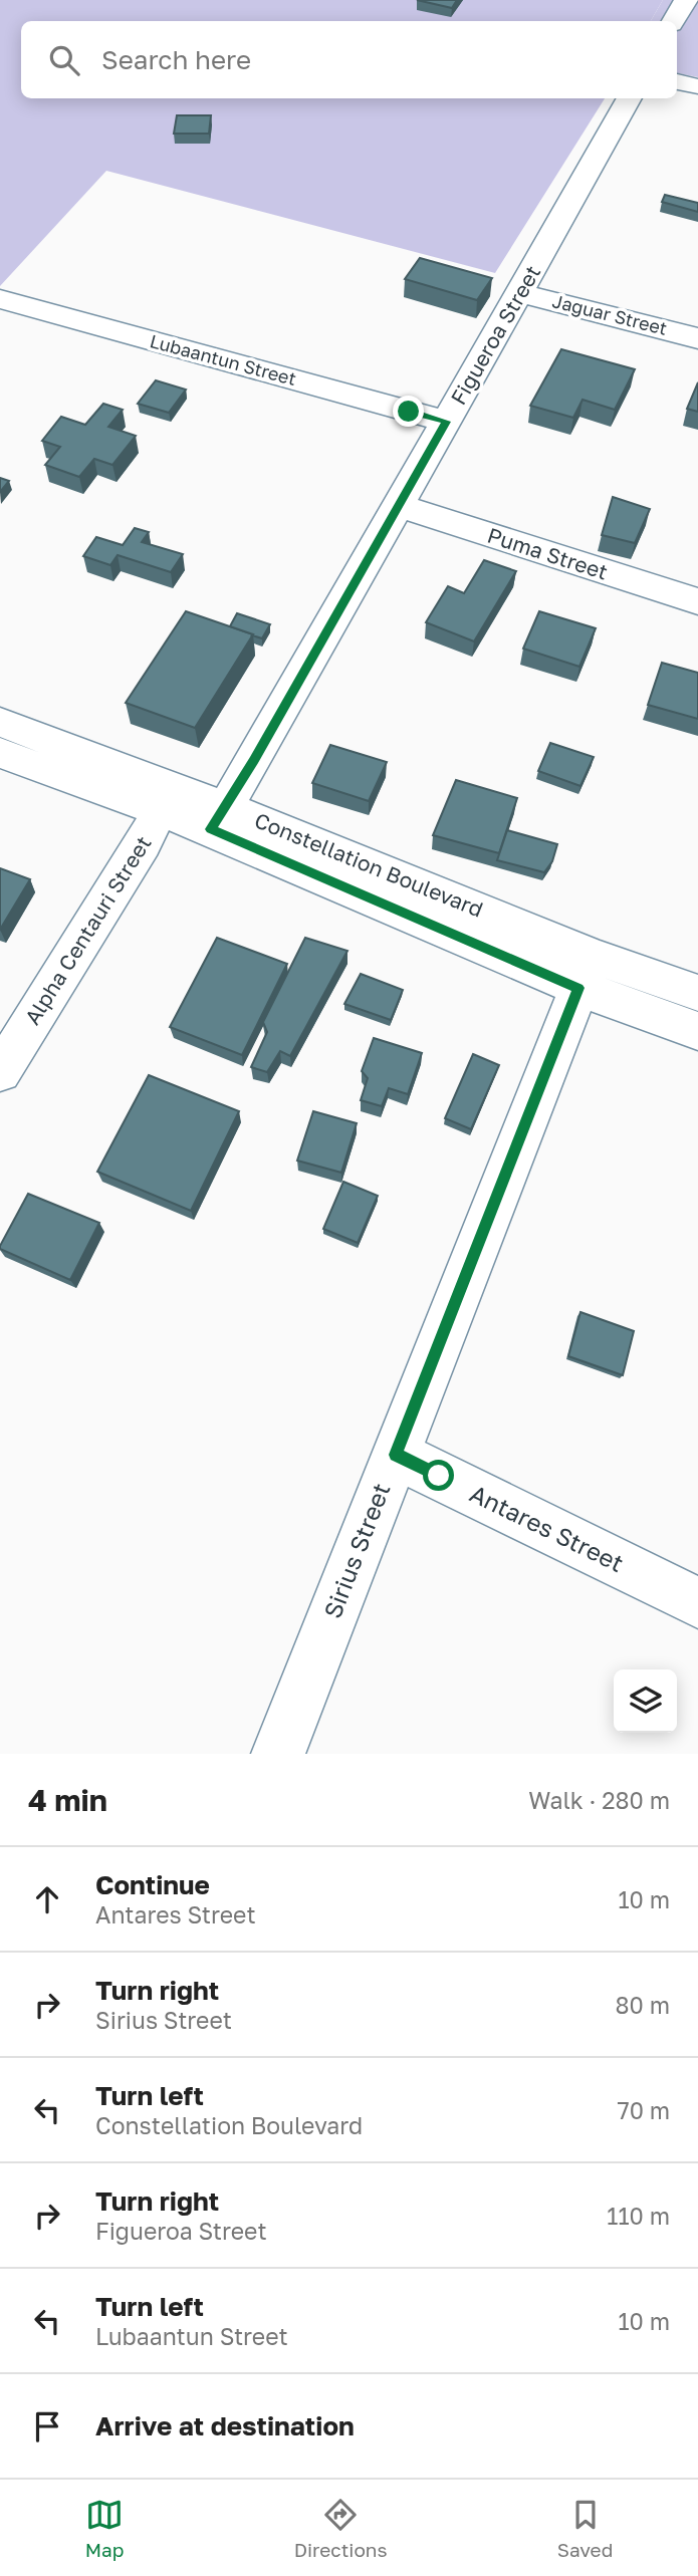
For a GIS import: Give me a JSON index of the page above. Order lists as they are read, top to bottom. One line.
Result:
{"streets":{"street":["Jaguar Street","Figueroa Street","Lubaantun Street","Puma Street","Constellation Boulevard","Alpha Centauri Street","Antares Street","Sirius Street"]},"crossings":[["Jaguar Street","Figueroa Street"],["Figueroa Street","Lubaantun Street"],["Figueroa Street","Puma Street"],["Figueroa Street","Constellation Boulevard"],["Constellation Boulevard","Alpha Centauri Street"],["Constellation Boulevard","Sirius Street"],["Antares Street","Sirius Street"]],"page":{"search":"Search here","heading":["4 min","Walk · 280 m"],"list":[["Continue","Antares Street","10 m"],["Turn right","Sirius Street","80 m"],["Turn left","Constellation Boulevard","70 m"],["Turn right","Figueroa Street","110 m"],["Turn left","Lubaantun Street","10 m"],"Arrive at destination"],"nav":["Map","Directions","Saved"]}}
